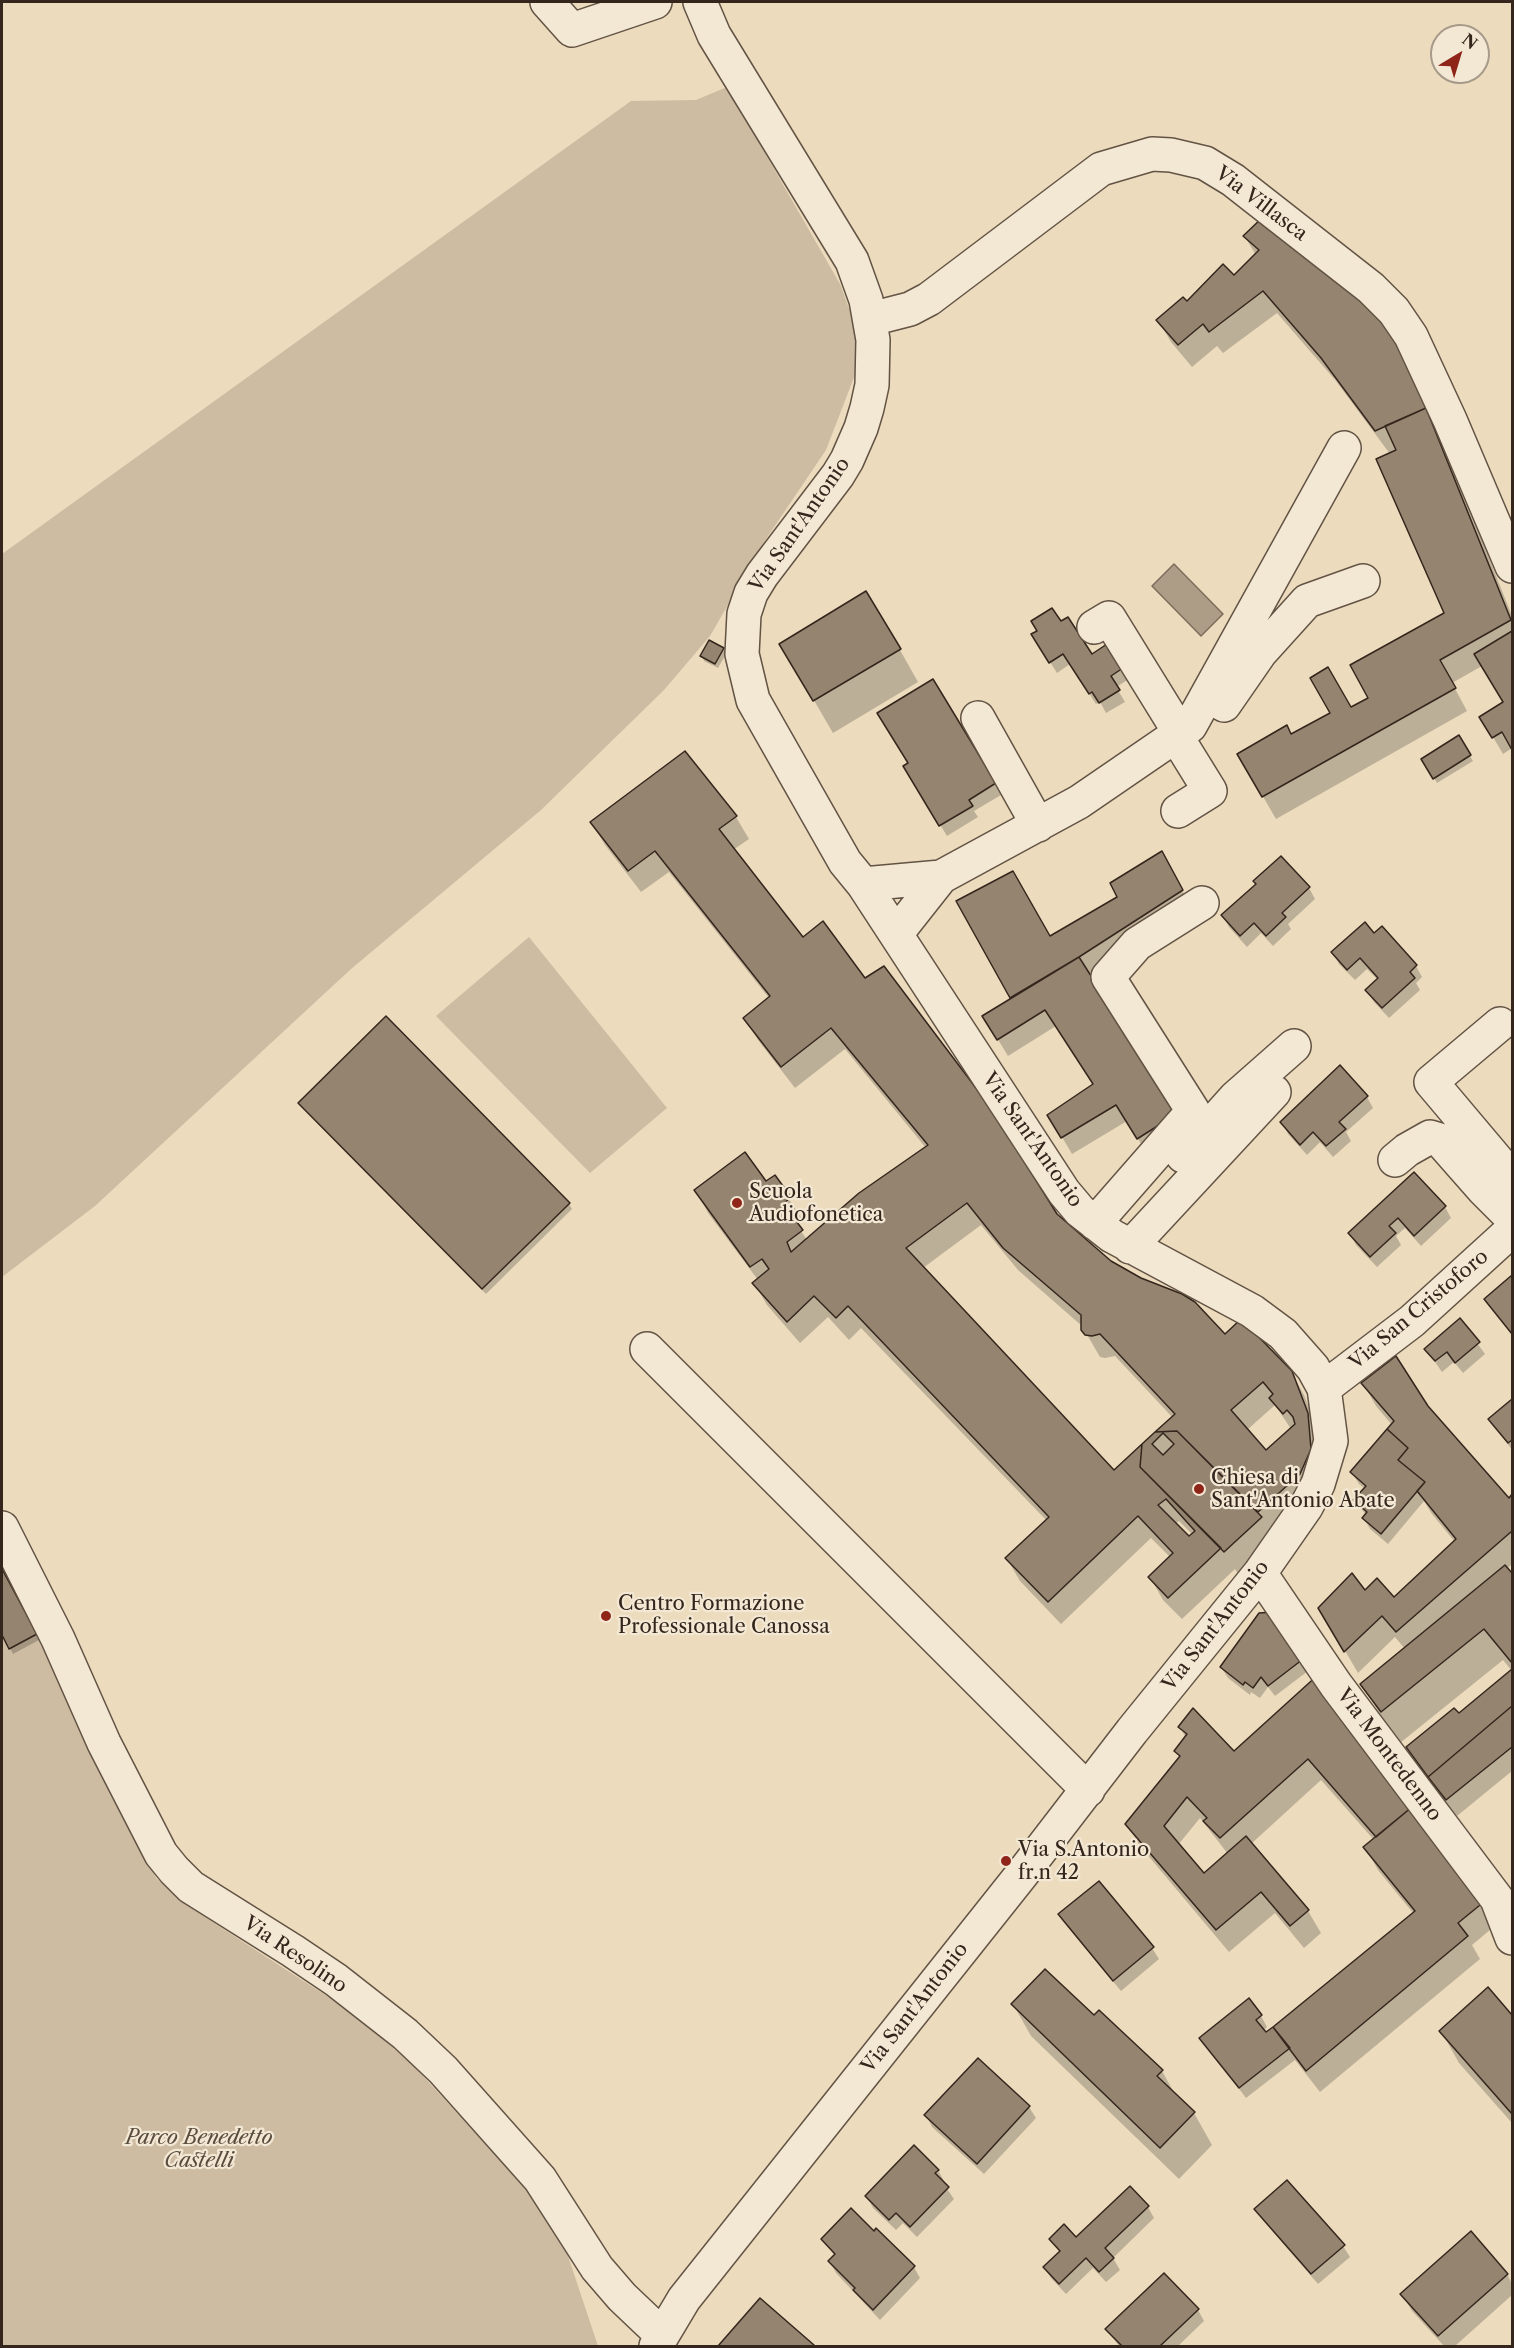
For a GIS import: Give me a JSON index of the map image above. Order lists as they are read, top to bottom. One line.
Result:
{"streets":{"street":["Via Villasca","Via Sant'Antonio","Via San Cristoforo","Via Montedenno","Via Resolino"]},"crossings":[["Via Villasca","Via Sant'Antonio"],["Via Sant'Antonio","Via San Cristoforo"],["Via Sant'Antonio","Via Montedenno"],["Via Sant'Antonio","Via Resolino"]],"parks":["Parco Benedetto Castelli"],"places":["Scuola Audiofonetica","Chiesa di Sant'Antonio Abate","Centro Formazione Professionale Canossa","Via S.Antonio fr.n 42"],"north":"top right"}
